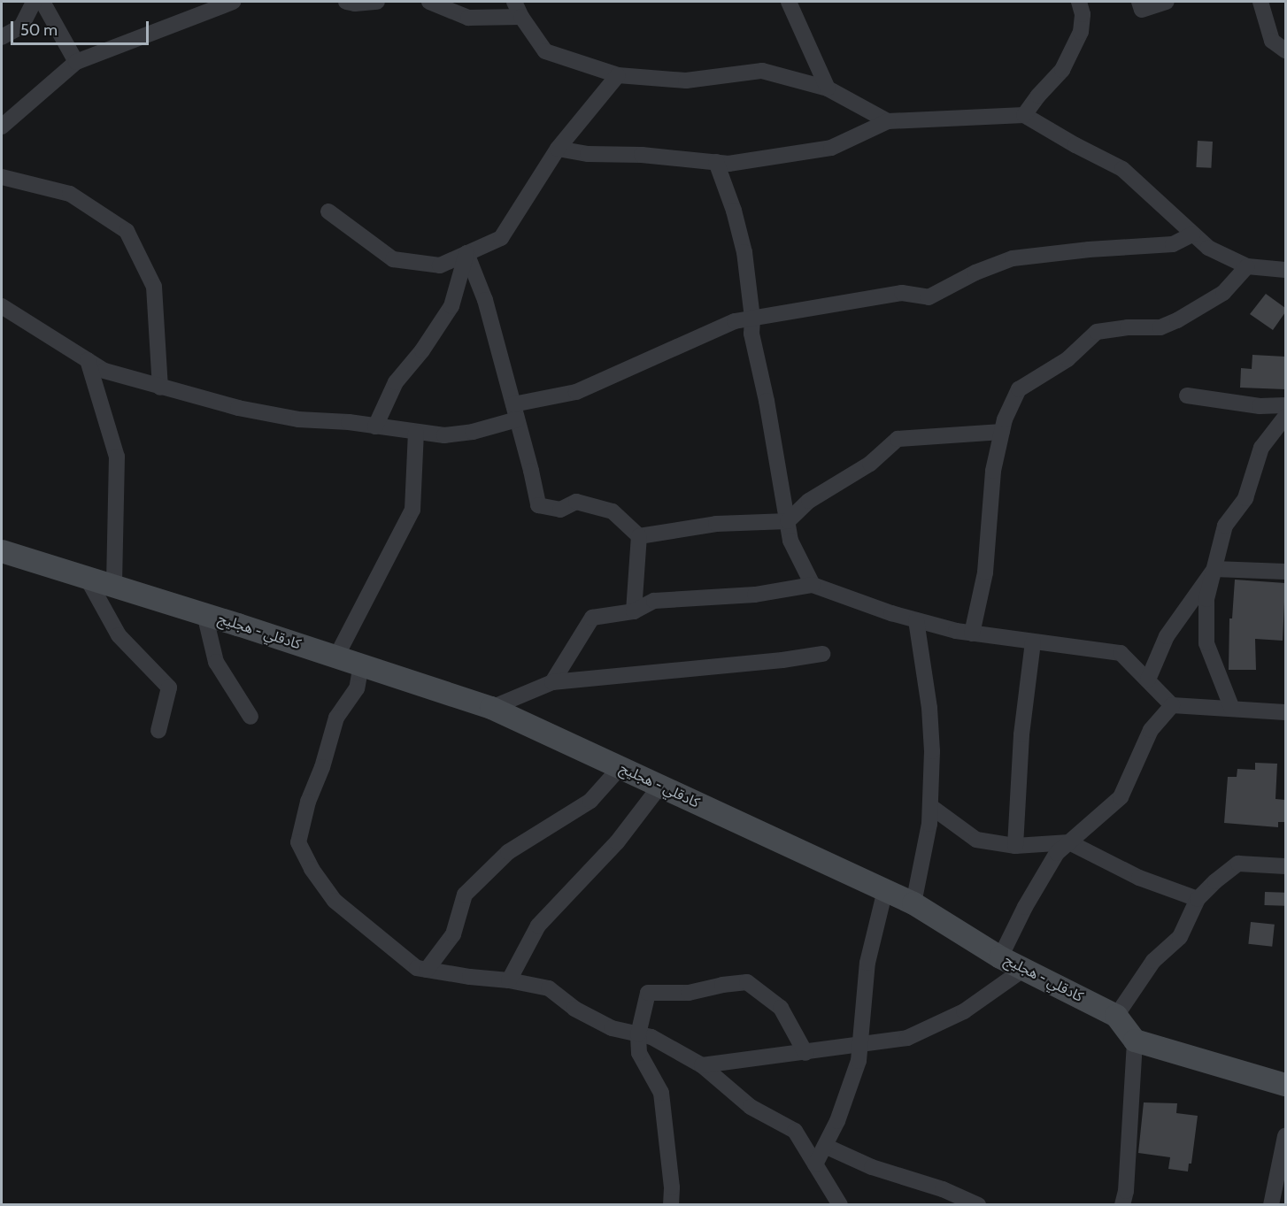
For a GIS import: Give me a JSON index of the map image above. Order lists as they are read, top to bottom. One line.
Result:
{"streets":{"street":["كادقلي - هجليج"]},"scale_bar":"50 m"}
